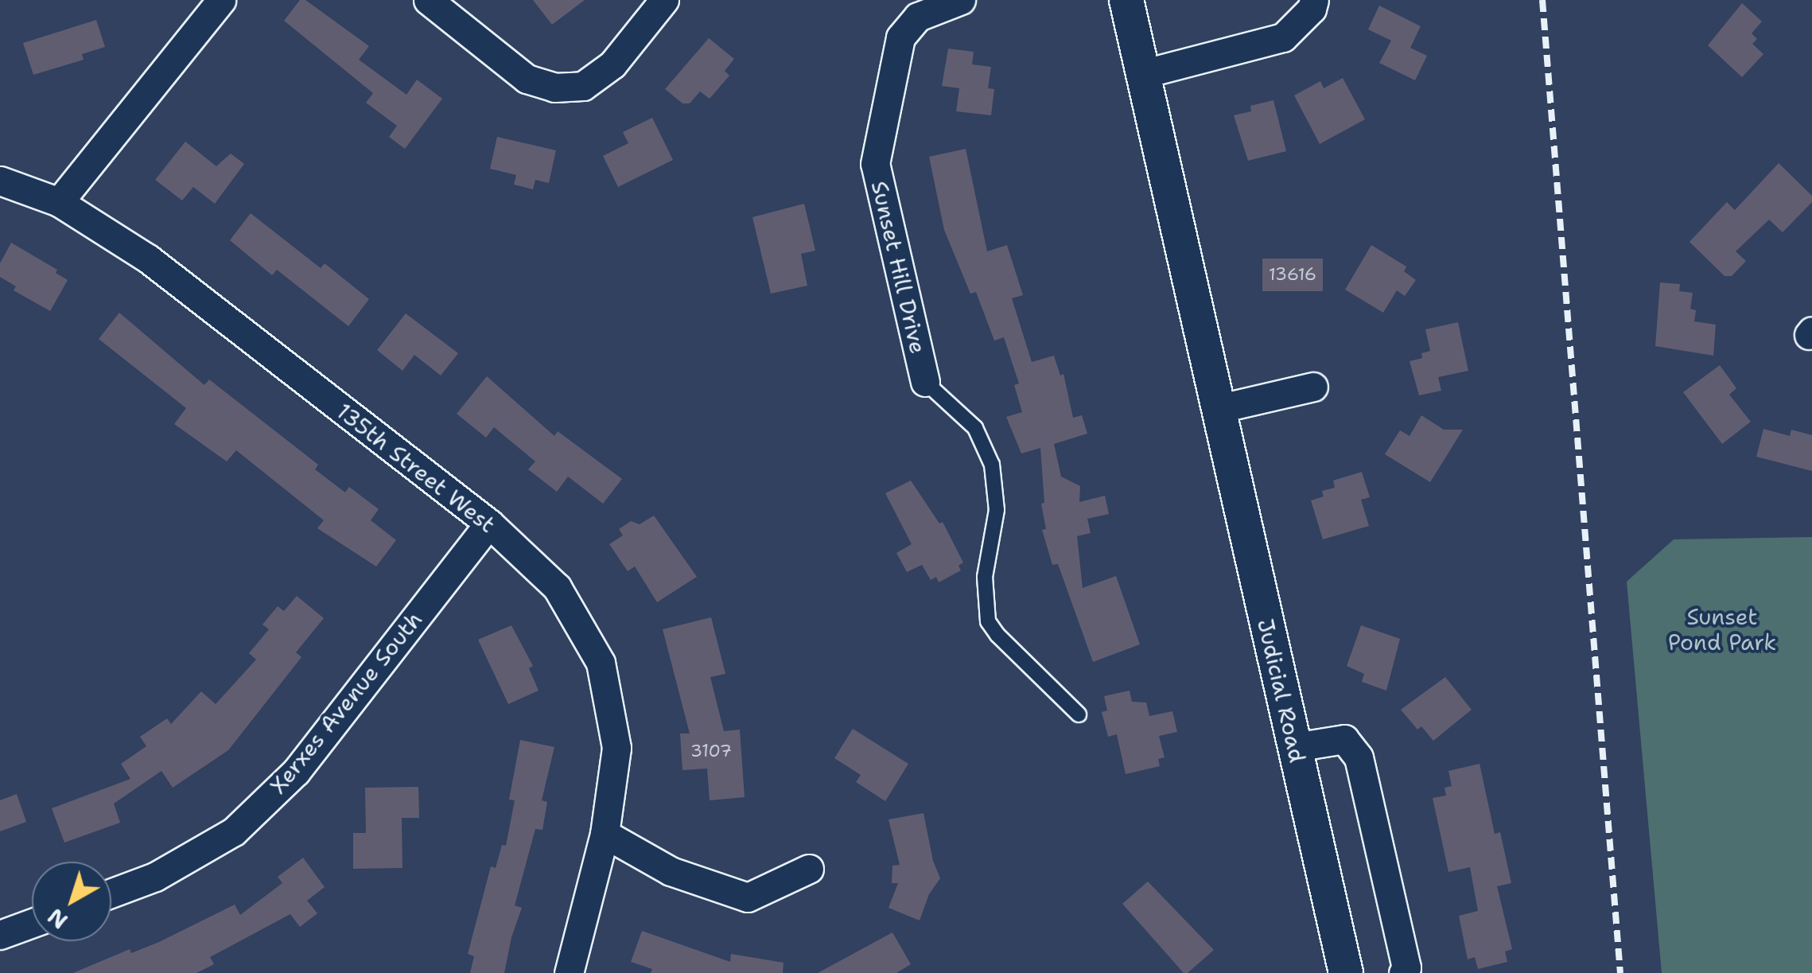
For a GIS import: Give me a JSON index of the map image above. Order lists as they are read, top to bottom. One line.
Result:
{"streets":{"street":["Sunset Hill Drive","135th Street West","Judicial Road","Xerxes Avenue South"]},"crossings":[["135th Street West","Xerxes Avenue South"]],"parks":["Sunset Pond Park"],"house_numbers":["13616","3107"],"north":"bottom left"}
